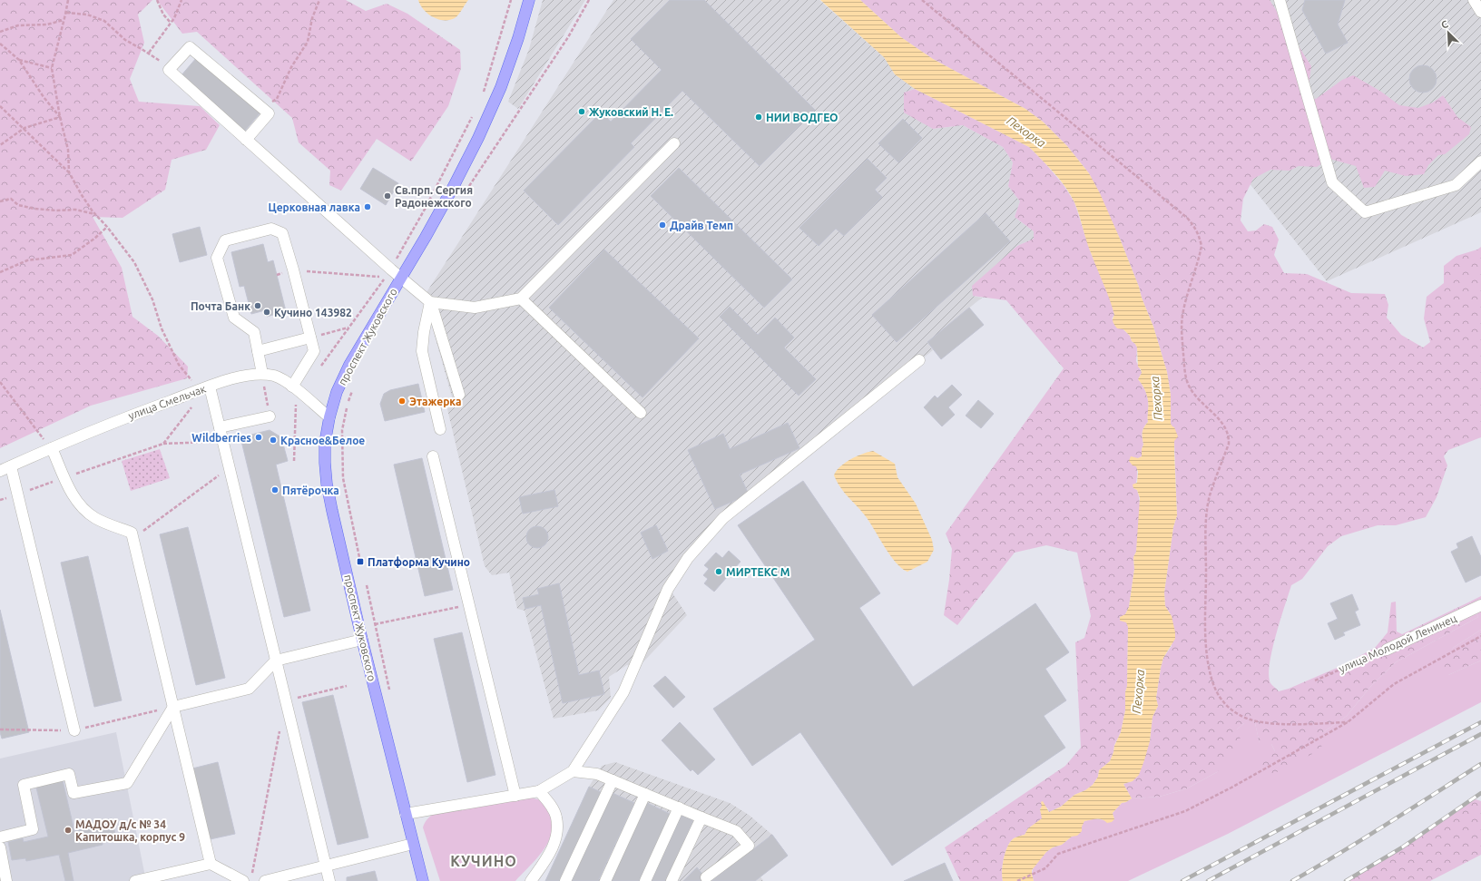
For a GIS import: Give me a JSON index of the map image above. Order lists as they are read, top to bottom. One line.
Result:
{"streets":{"main road":["проспект Жуковского"],"street":["улица Смельчак","улица Молодой Ленинец"]},"crossings":[["проспект Жуковского","улица Смельчак"]],"districts":["КУЧИНО"],"water":["Пехорка"],"places":{"other":["Жуковский Н. Е.","НИИ ВОДГЕО","Св.прп. Сергия Радонежского","Церковная лавка","Драйв Темп","Почта Банк","Кучино 143982","Этажерка","Wildberries","Красное&Белое","Пятёрочка","МИРТЕКС М","МАДОУ д/с № 34 Капитошка, корпус 9"],"transit":["Платформа Кучино"]},"north":"top left"}
